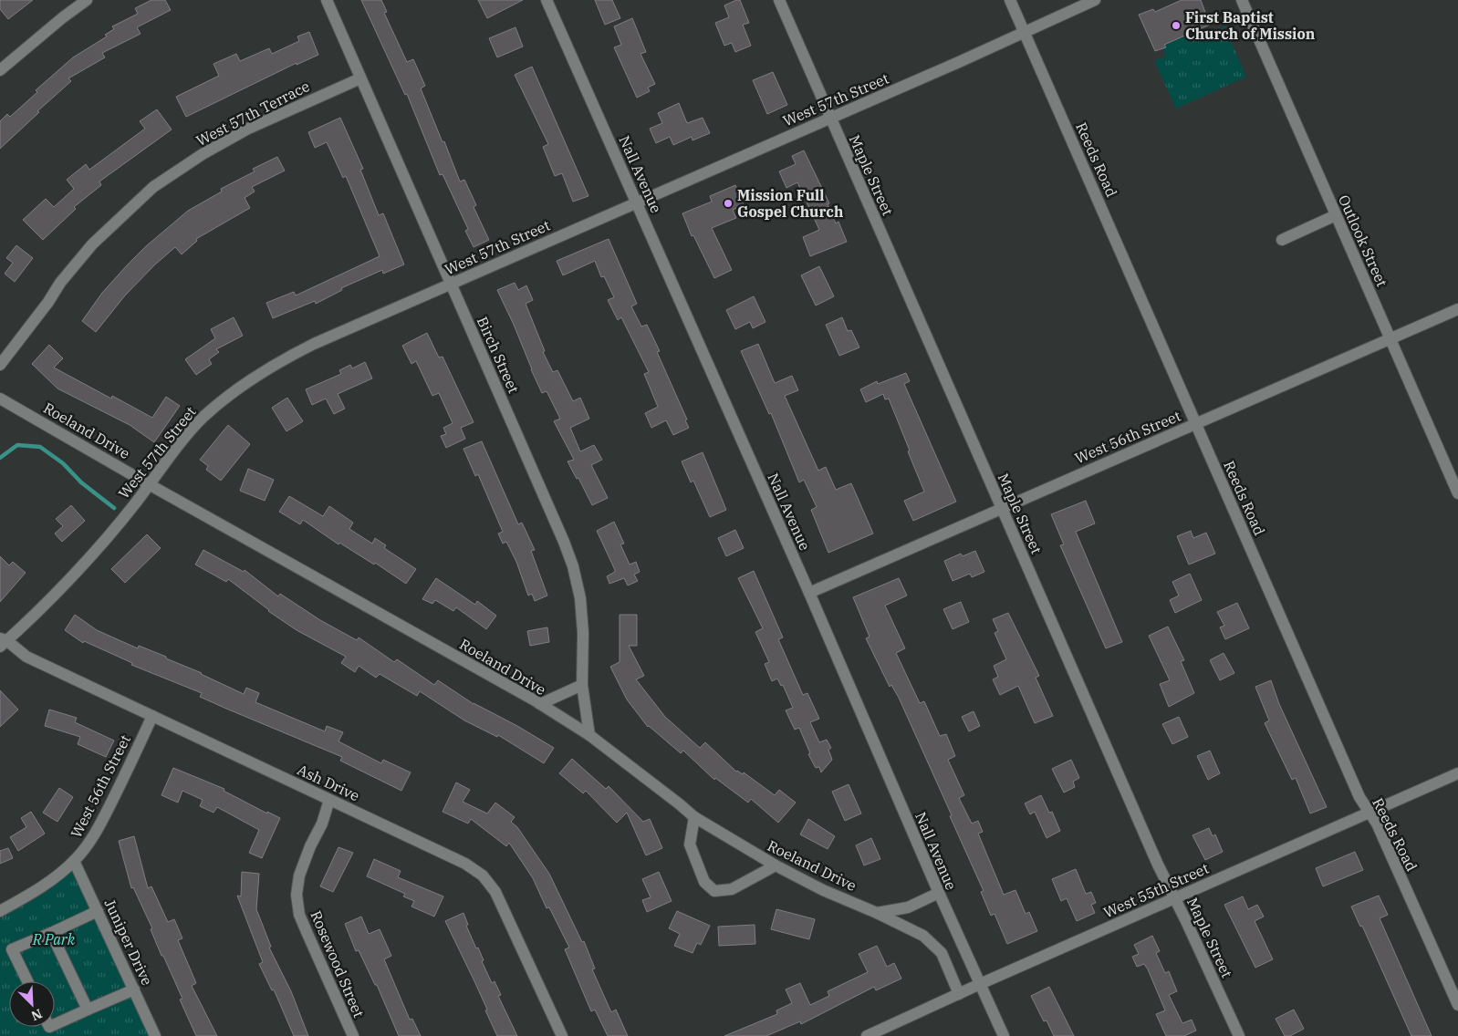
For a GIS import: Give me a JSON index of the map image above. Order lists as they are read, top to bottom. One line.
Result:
{"streets":{"street":["West 57th Street","West 57th Terrace","Reeds Road","Nall Avenue","Maple Street","Outlook Street","Birch Street","Roeland Drive","West 56th Street","Ash Drive","West 55th Street","Juniper Drive","Rosewood Street"]},"crossings":[["West 57th Street","Reeds Road"],["West 57th Street","Nall Avenue"],["West 57th Street","Maple Street"],["West 57th Street","Birch Street"],["West 57th Street","Roeland Drive"],["West 57th Street","Ash Drive"],["West 57th Terrace","Birch Street"],["Reeds Road","West 56th Street"],["Reeds Road","West 55th Street"],["Nall Avenue","West 56th Street"],["Nall Avenue","West 55th Street"],["Maple Street","West 56th Street"],["Maple Street","West 55th Street"],["Outlook Street","West 56th Street"],["Birch Street","Roeland Drive"],["Roeland Drive","West 55th Street"],["West 56th Street","Ash Drive"],["West 56th Street","Juniper Drive"],["Ash Drive","Rosewood Street"]],"parks":["R Park"],"places":["First Baptist Church of Mission","Mission Full Gospel Church"],"north":"bottom right"}
